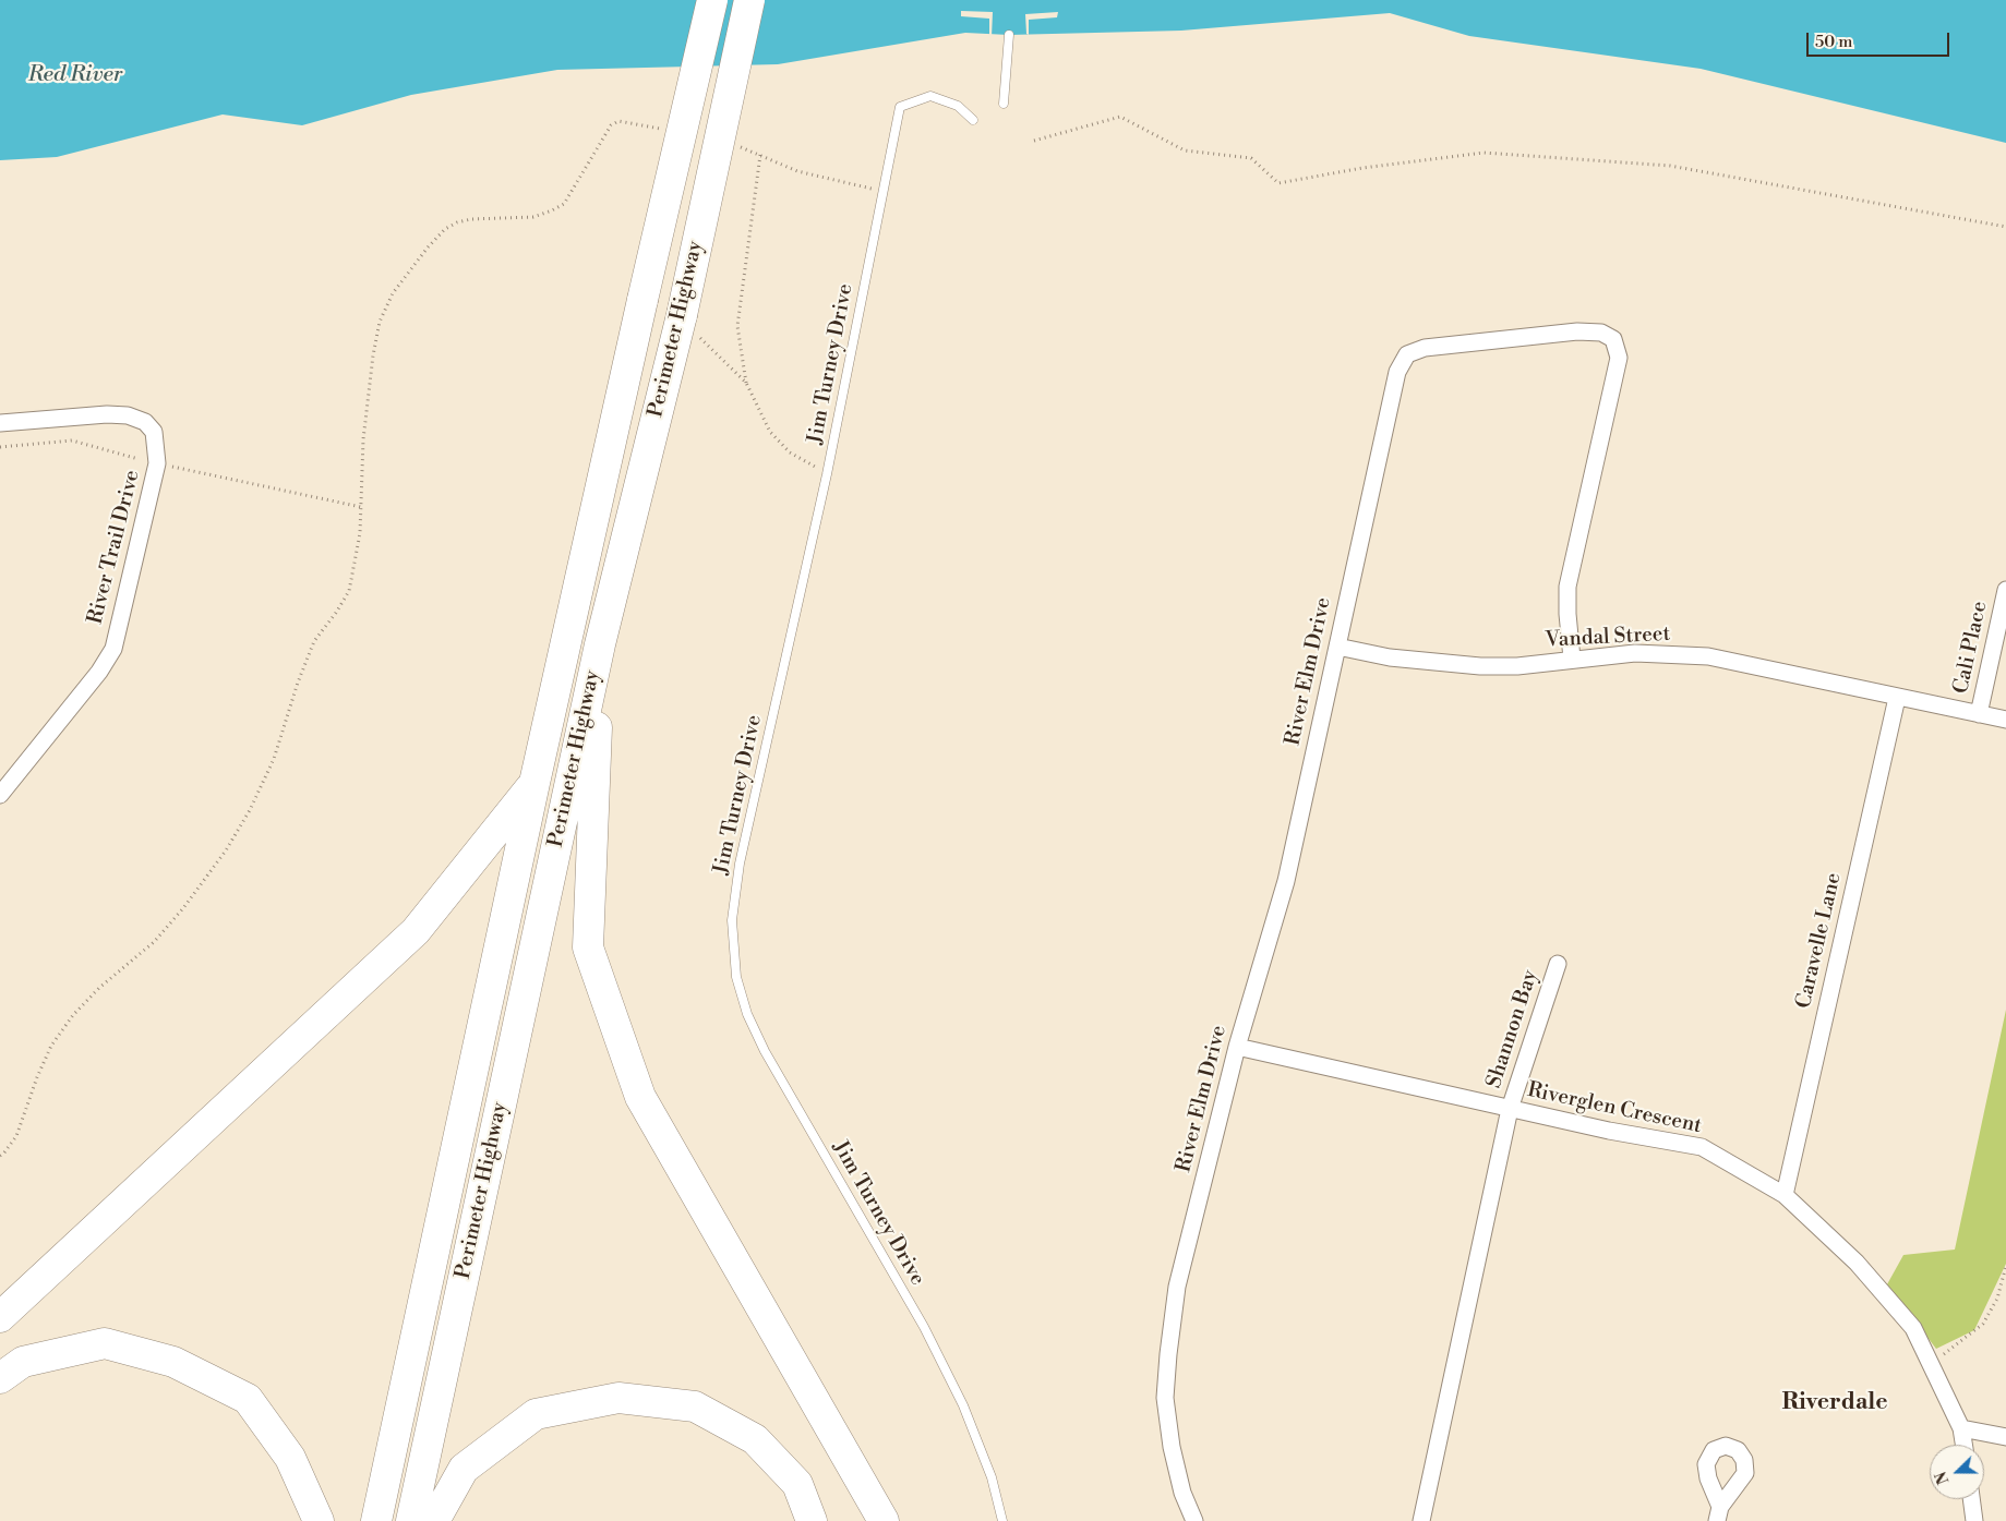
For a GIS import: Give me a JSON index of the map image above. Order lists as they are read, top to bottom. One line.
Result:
{"streets":{"highway":["Perimeter Highway"],"street":["River Trail Drive","Vandal Street","Cali Place","River Elm Drive","Caravelle Lane","Shannon Bay","Riverglen Crescent"],"lane":["Jim Turney Drive"]},"crossings":[["Vandal Street","Cali Place"],["Vandal Street","River Elm Drive"],["Vandal Street","Caravelle Lane"],["River Elm Drive","Riverglen Crescent"],["Caravelle Lane","Riverglen Crescent"],["Shannon Bay","Riverglen Crescent"]],"districts":["Riverdale"],"water":["Red River"],"scale_bar":"50 m","north":"left"}
